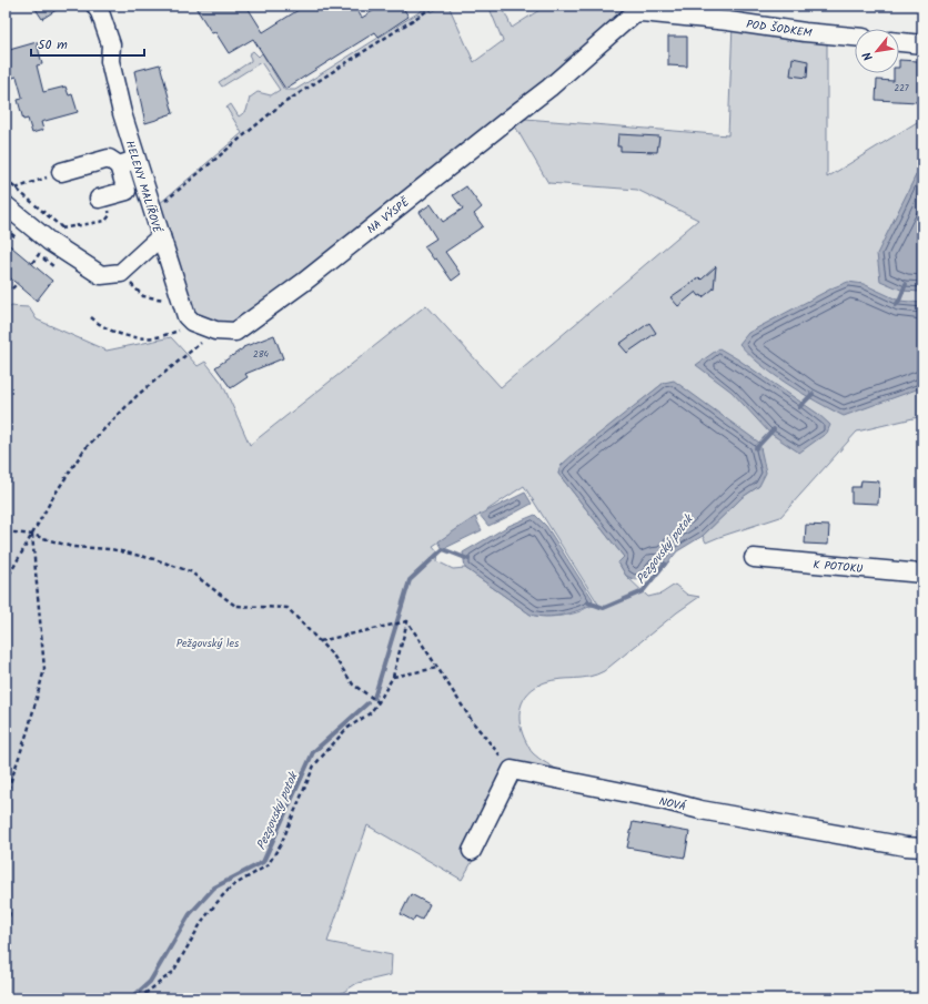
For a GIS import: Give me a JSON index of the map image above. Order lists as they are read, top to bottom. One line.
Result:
{"streets":{"street":["POD ŠODKEM","HELENY MALÍŘOVÉ","NA VÝSPĚ","K POTOKU","NOVÁ"]},"crossings":[["POD ŠODKEM","NA VÝSPĚ"]],"water":["Pezgovský potok"],"parks":["Pežgovský les"],"house_numbers":["227","284"],"scale_bar":"50 m","north":"bottom left"}
